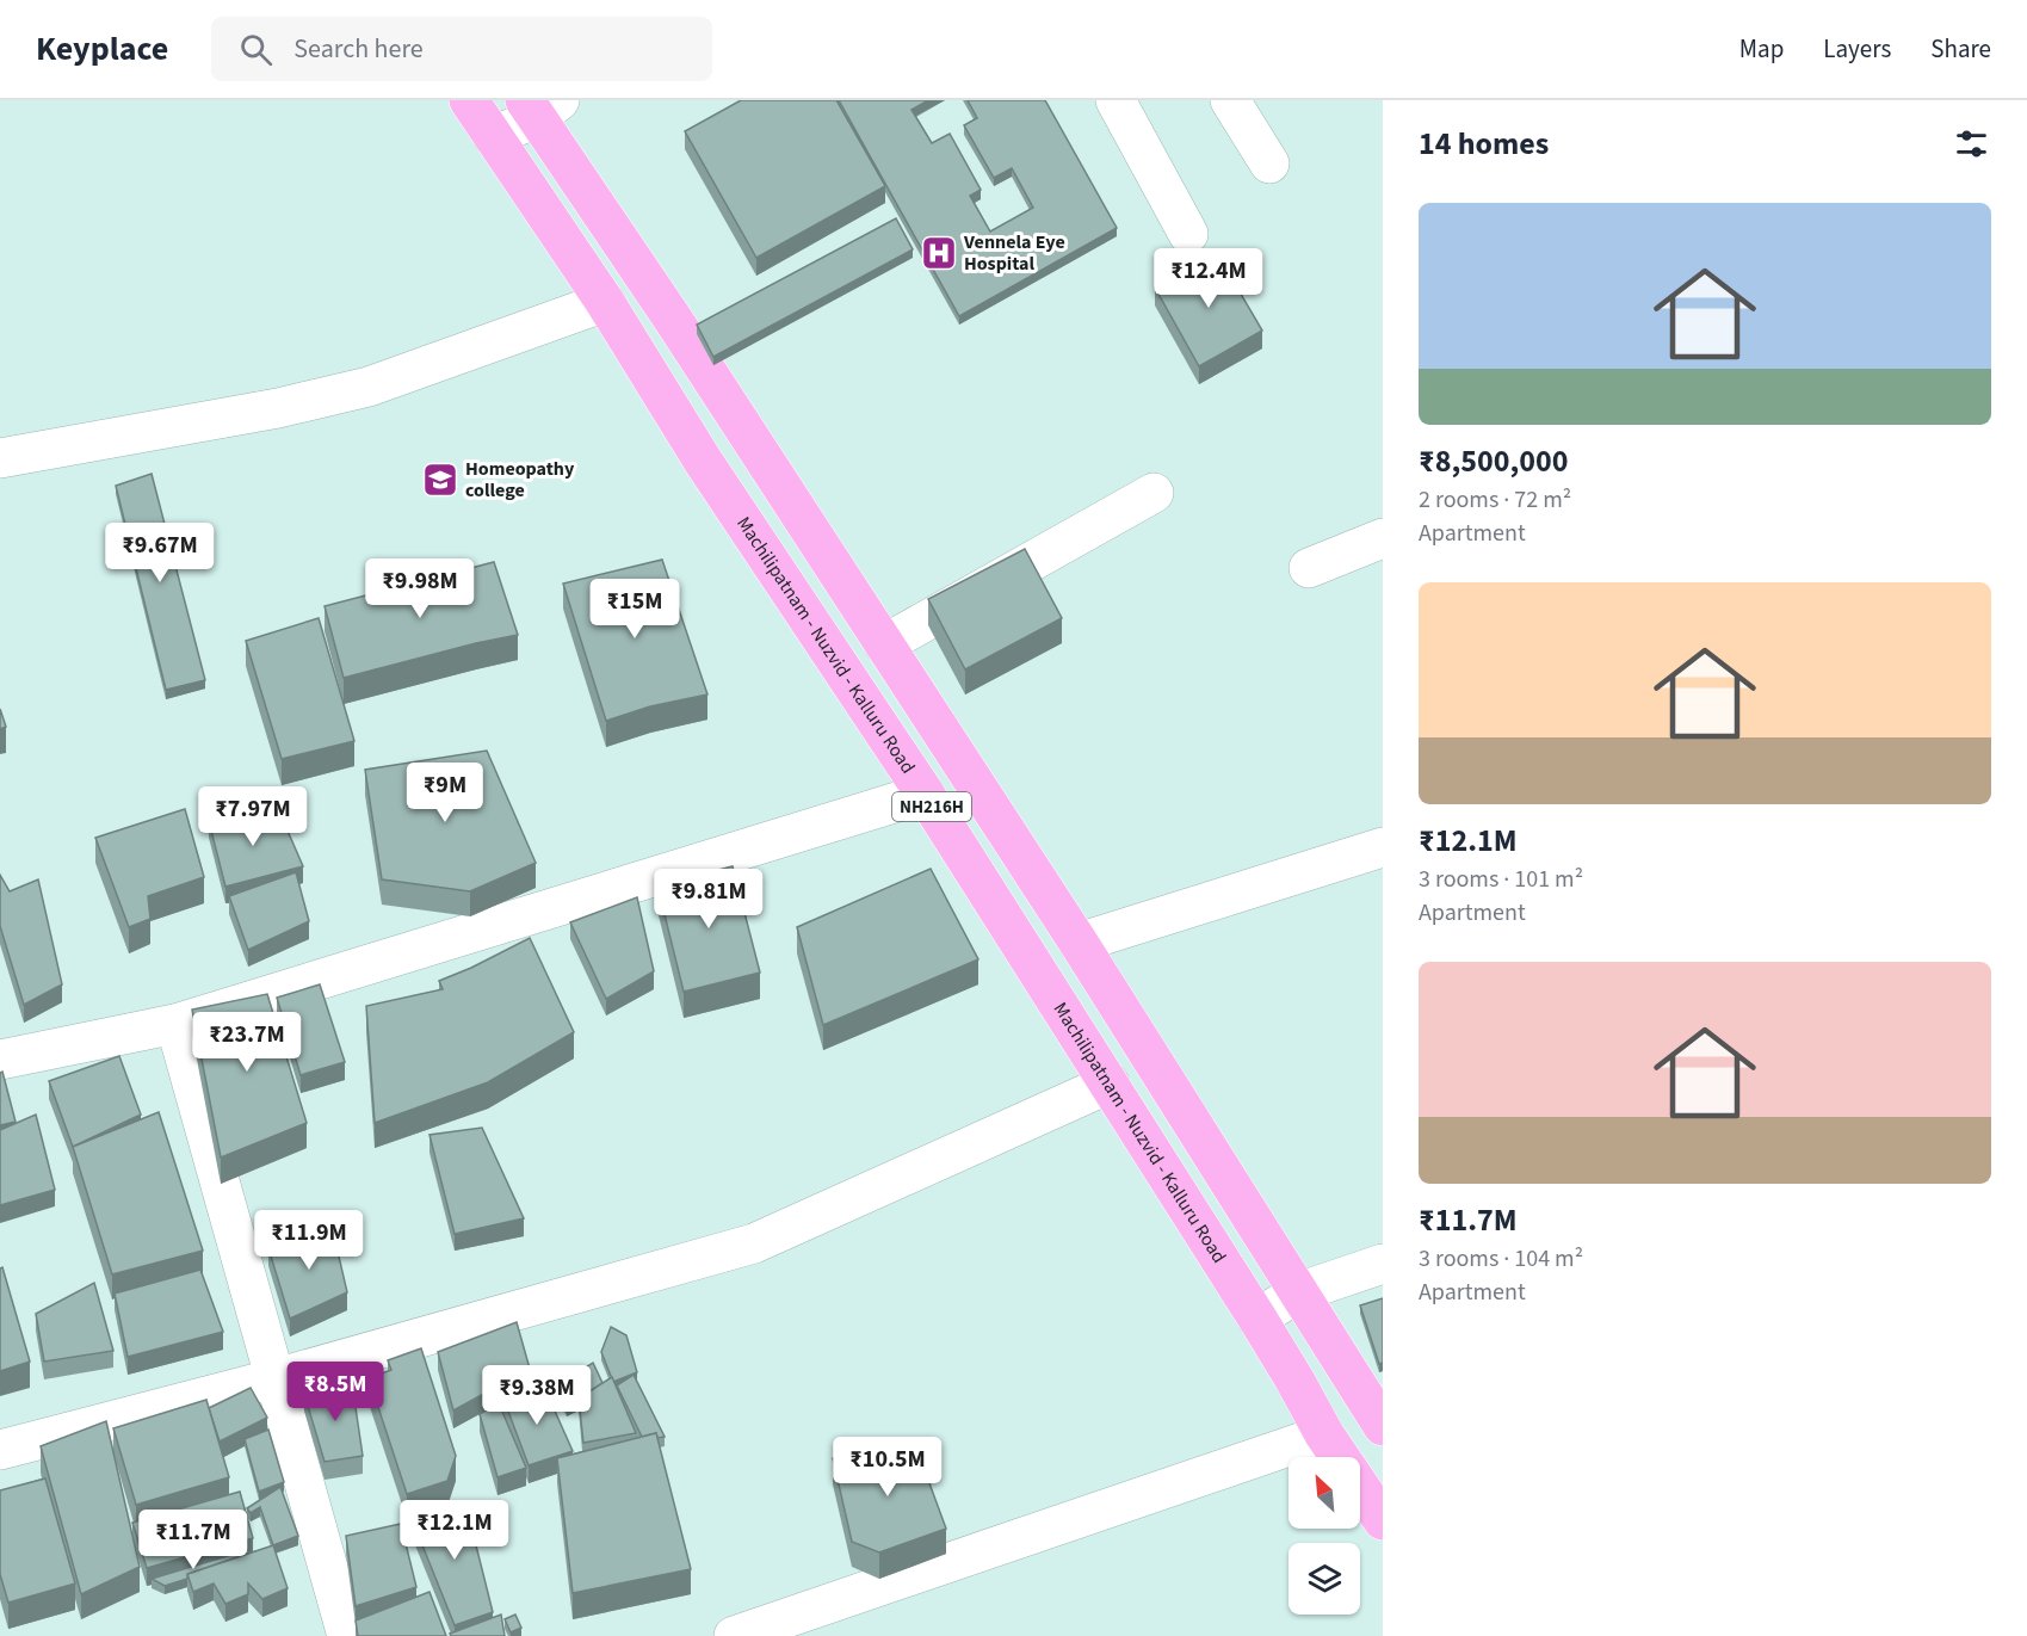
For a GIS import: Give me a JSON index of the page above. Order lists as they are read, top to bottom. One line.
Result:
{"streets":{"highway":["Machilipatnam - Nuzvid - Kalluru Road","NH216H"]},"places":{"hospital":["Vennela Eye Hospital"],"school or university":["Homeopathy college"]},"north":"top left","page":{"header":"Keyplace","search":"Search here","nav":["Map","Layers","Share"],"heading":"14 homes","list":[{"name":"₹8,500,000","note":"2 rooms · 72 m² · Apartment"},{"name":"₹12.1M","note":"3 rooms · 101 m² · Apartment"},{"name":"₹11.7M","note":"3 rooms · 104 m² · Apartment"}],"price":["₹12.4M","₹9.67M","₹9.98M","₹15M","₹9M","₹7.97M","₹9.81M","₹23.7M","₹11.9M","₹8.5M","₹9.38M","₹10.5M","₹12.1M","₹11.7M"]}}
